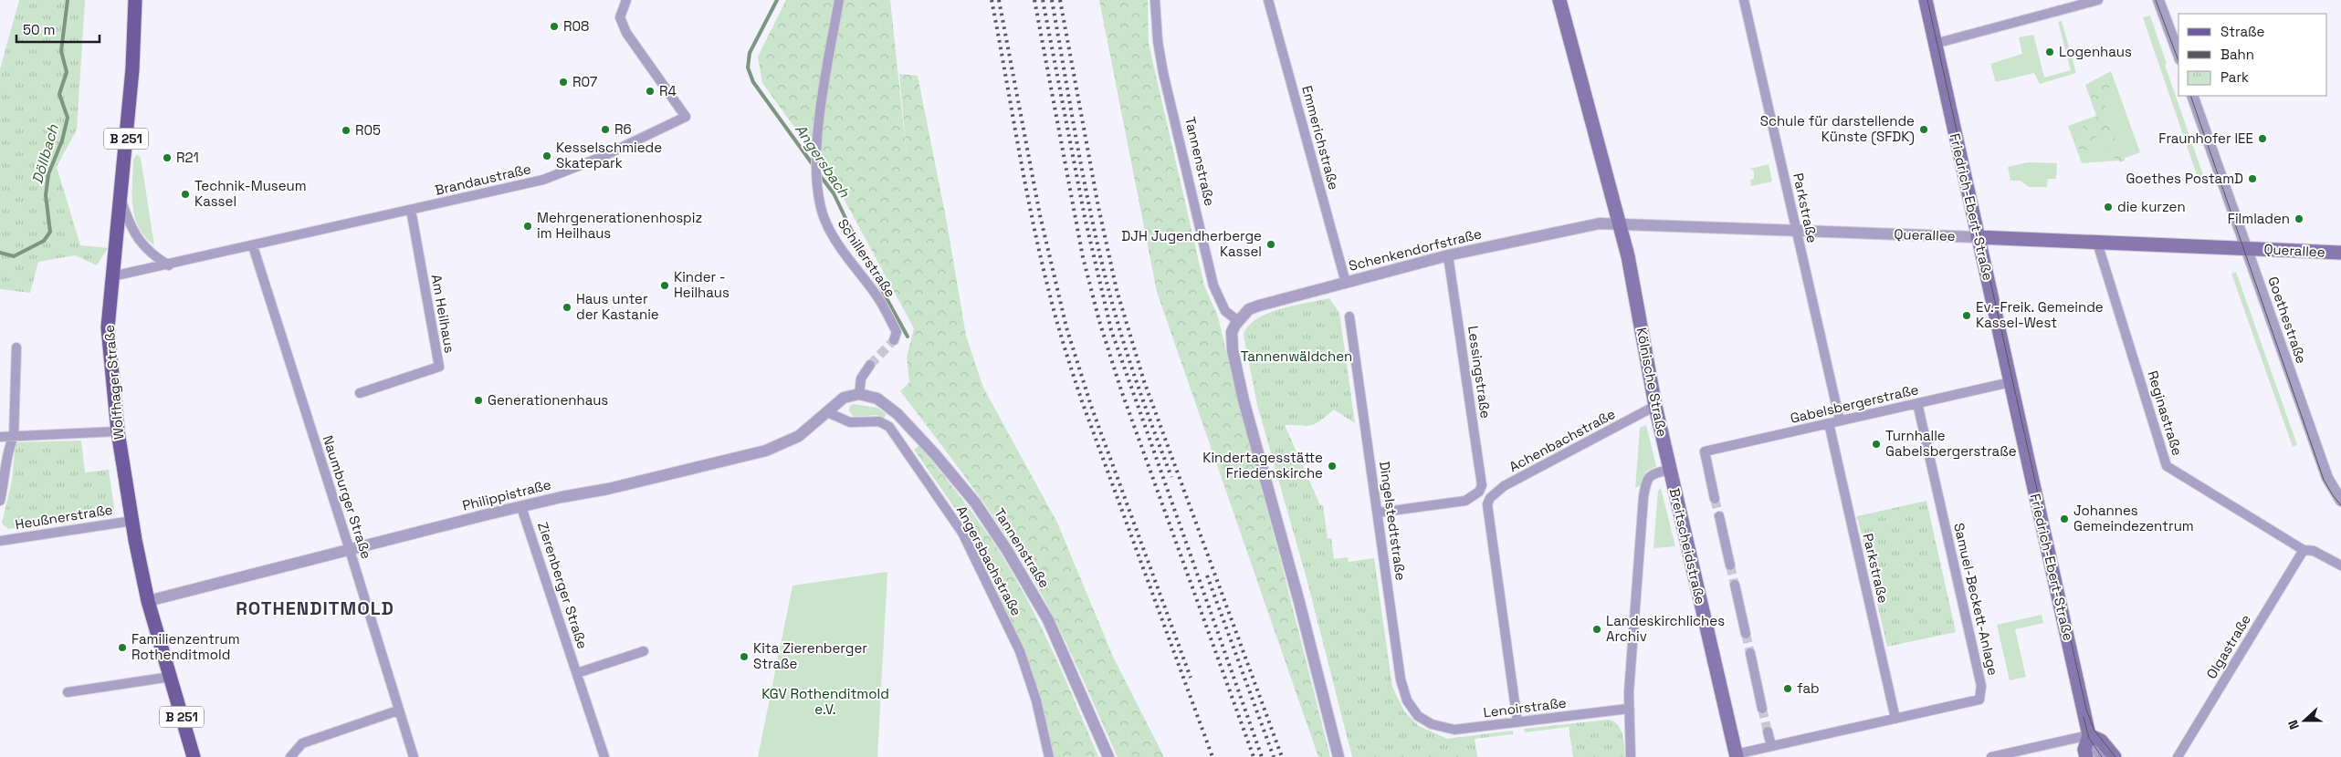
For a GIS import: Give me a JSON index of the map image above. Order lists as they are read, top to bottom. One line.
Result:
{"streets":{"main road":["B 251","Friedrich-Ebert-Straße","Querallee","Wolfhager Straße","Kölnische Straße","Breitscheidstraße"],"street":["Emmerichstraße","Tannenstraße","Brandaustraße","Parkstraße","Schenkendorfstraße","Schillerstraße","Am Heilhaus","Goethestraße","Lessingstraße","Gabelsbergerstraße","Reginastraße","Achenbachstraße","Philippistraße","Naumburger Straße","Heußnerstraße","Dingelstedtstraße","Angersbachstraße","Zierenberger Straße","Samuel-Beckett-Anlage","Olgastraße","Lenoirstraße"]},"crossings":[["Emmerichstraße","Schenkendorfstraße"],["Tannenstraße","Schenkendorfstraße"],["Tannenstraße","Philippistraße"],["Brandaustraße","Am Heilhaus"],["Brandaustraße","Wolfhager Straße"],["Brandaustraße","Naumburger Straße"],["Friedrich-Ebert-Straße","Querallee"],["Friedrich-Ebert-Straße","Gabelsbergerstraße"],["Parkstraße","Querallee"],["Parkstraße","Gabelsbergerstraße"],["Parkstraße","Samuel-Beckett-Anlage"],["Querallee","Schenkendorfstraße"],["Querallee","Goethestraße"],["Querallee","Kölnische Straße"],["Querallee","Reginastraße"],["Schenkendorfstraße","Lessingstraße"],["Schenkendorfstraße","Kölnische Straße"],["Lessingstraße","Dingelstedtstraße"],["Wolfhager Straße","Philippistraße"],["Wolfhager Straße","Heußnerstraße"],["Kölnische Straße","Achenbachstraße"],["Kölnische Straße","Breitscheidstraße"],["Gabelsbergerstraße","Samuel-Beckett-Anlage"],["Reginastraße","Olgastraße"],["Achenbachstraße","Lenoirstraße"],["Philippistraße","Naumburger Straße"],["Philippistraße","Angersbachstraße"],["Philippistraße","Zierenberger Straße"],["Dingelstedtstraße","Lenoirstraße"],["Breitscheidstraße","Samuel-Beckett-Anlage"]],"districts":["ROTHENDITMOLD"],"water":["Döllbach","Angersbach"],"parks":["Tannenwäldchen","KGV Rothenditmold e.V."],"places":["R08","Logenhaus","R07","R4","R6","Schule für darstellende Künste (SFDK)","R05","Fraunhofer IEE","Kesselschmiede Skatepark","R21","Goethes PostamD","Technik-Museum Kassel","die kurzen","Filmladen","Mehrgenerationenhospiz im Heilhaus","DJH Jugendherberge Kassel","Kinder - Heilhaus","Haus unter der Kastanie","Ev.-Freik. Gemeinde Kassel-West","Generationenhaus","Turnhalle Gabelsbergerstraße","Kindertagesstätte Friedenskirche","Johannes Gemeindezentrum","Landeskirchliches Archiv","Familienzentrum Rothenditmold","Kita Zierenberger Straße","fab"],"legend":["Straße","Bahn","Park"],"scale_bar":"50 m","north":"left"}
